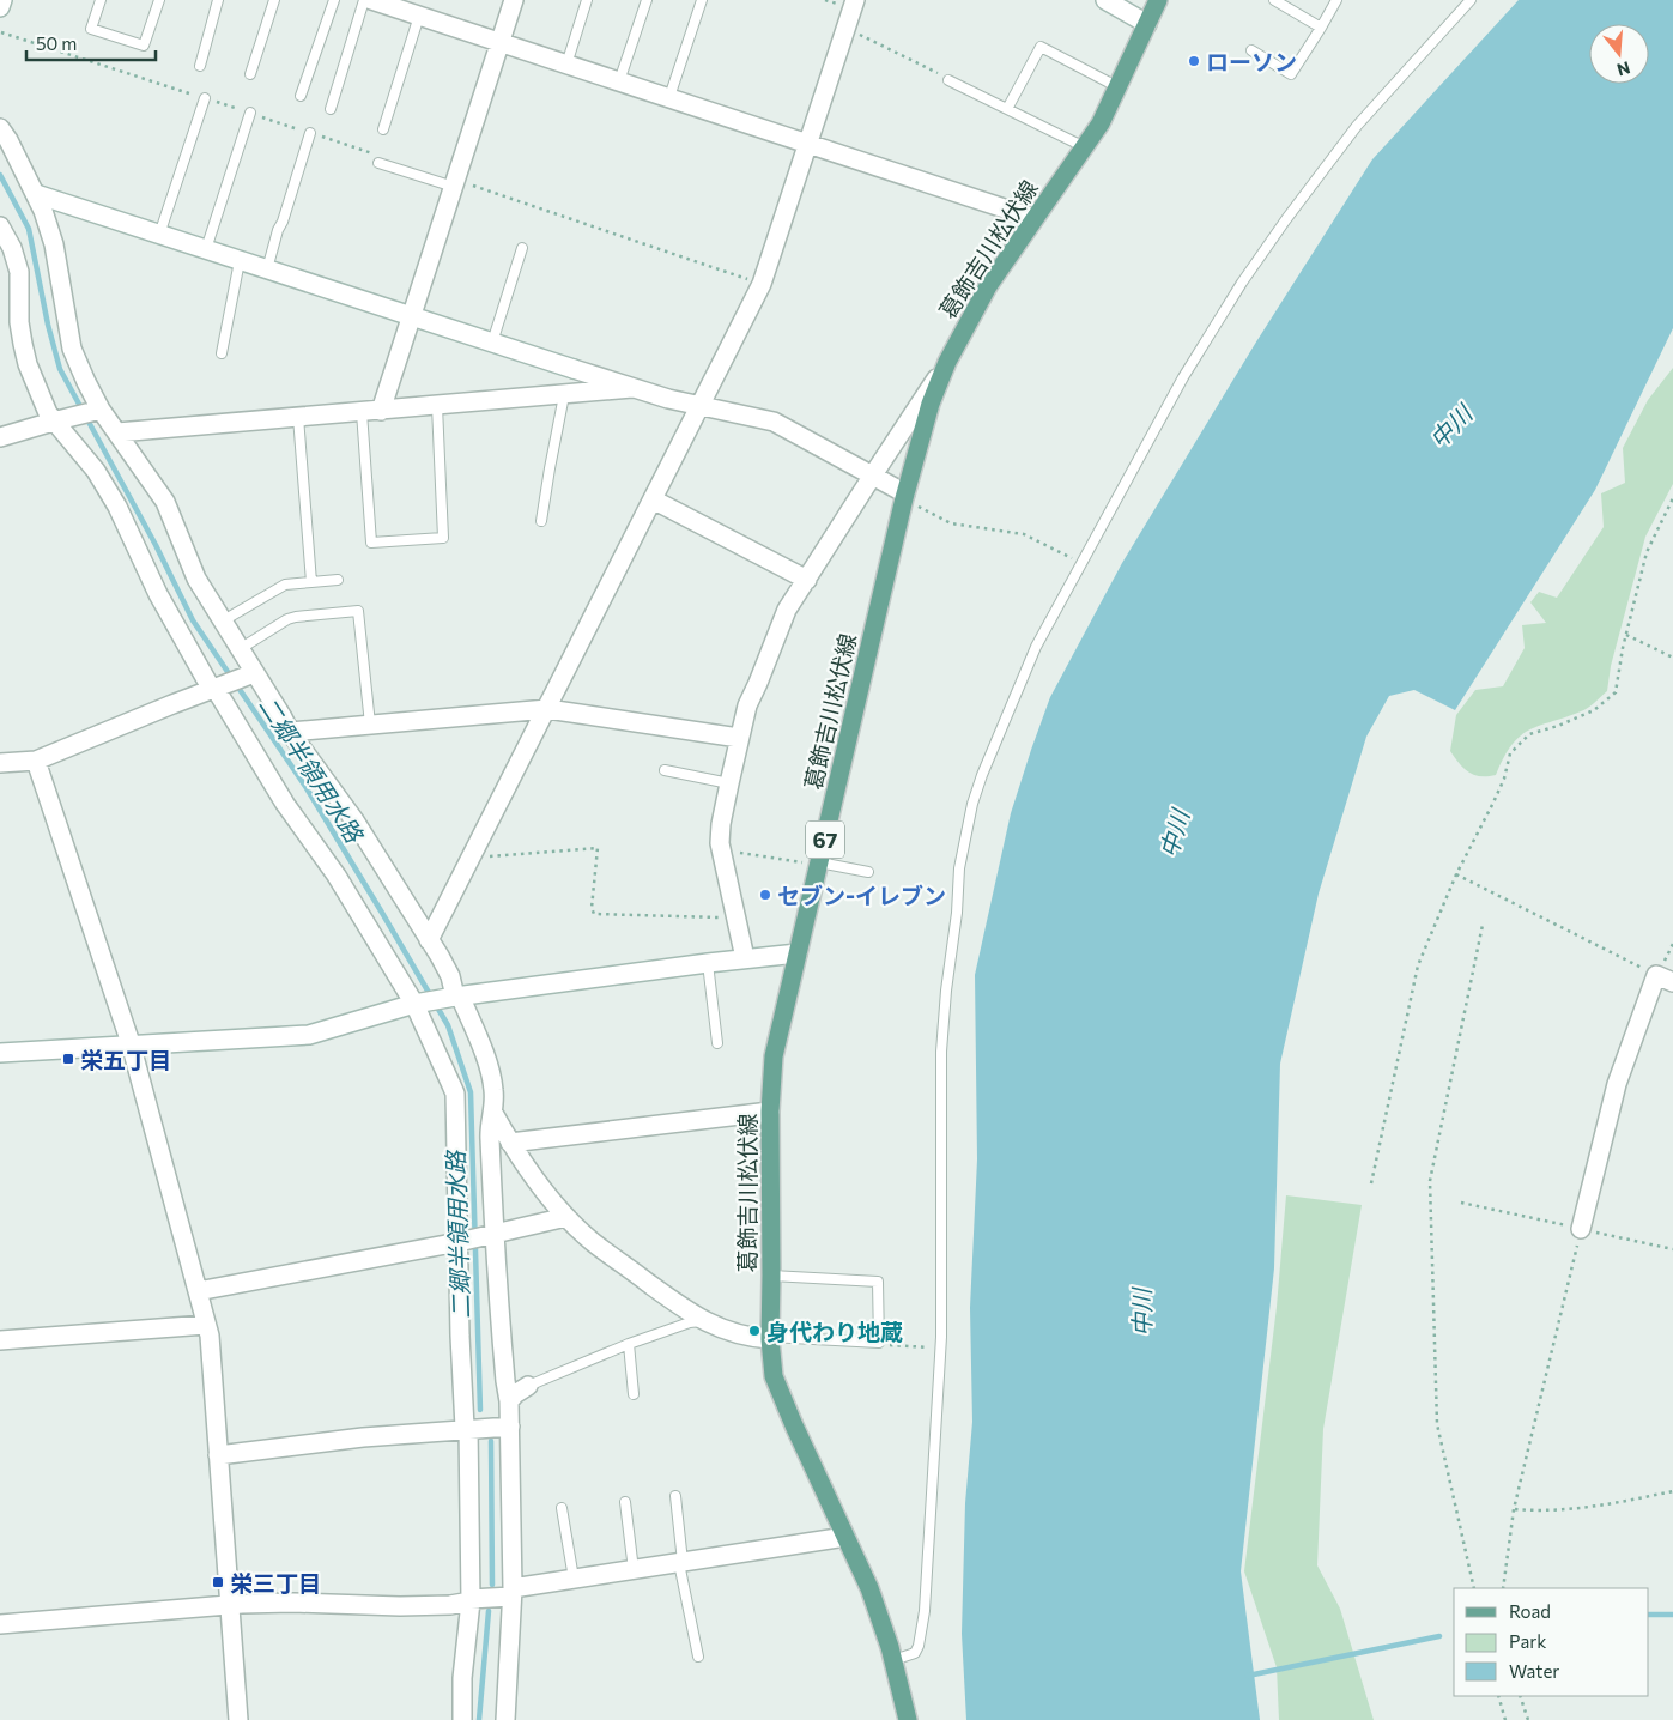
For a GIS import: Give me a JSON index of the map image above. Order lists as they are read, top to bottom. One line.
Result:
{"streets":{"main road":["葛飾吉川松伏線","67"]},"water":["中川","二郷半領用水路"],"places":{"other":["ローソン","セブン-イレブン","身代わり地蔵"],"transit":["栄五丁目","栄三丁目"]},"legend":["Road","Park","Water"],"scale_bar":"50 m","north":"bottom"}
